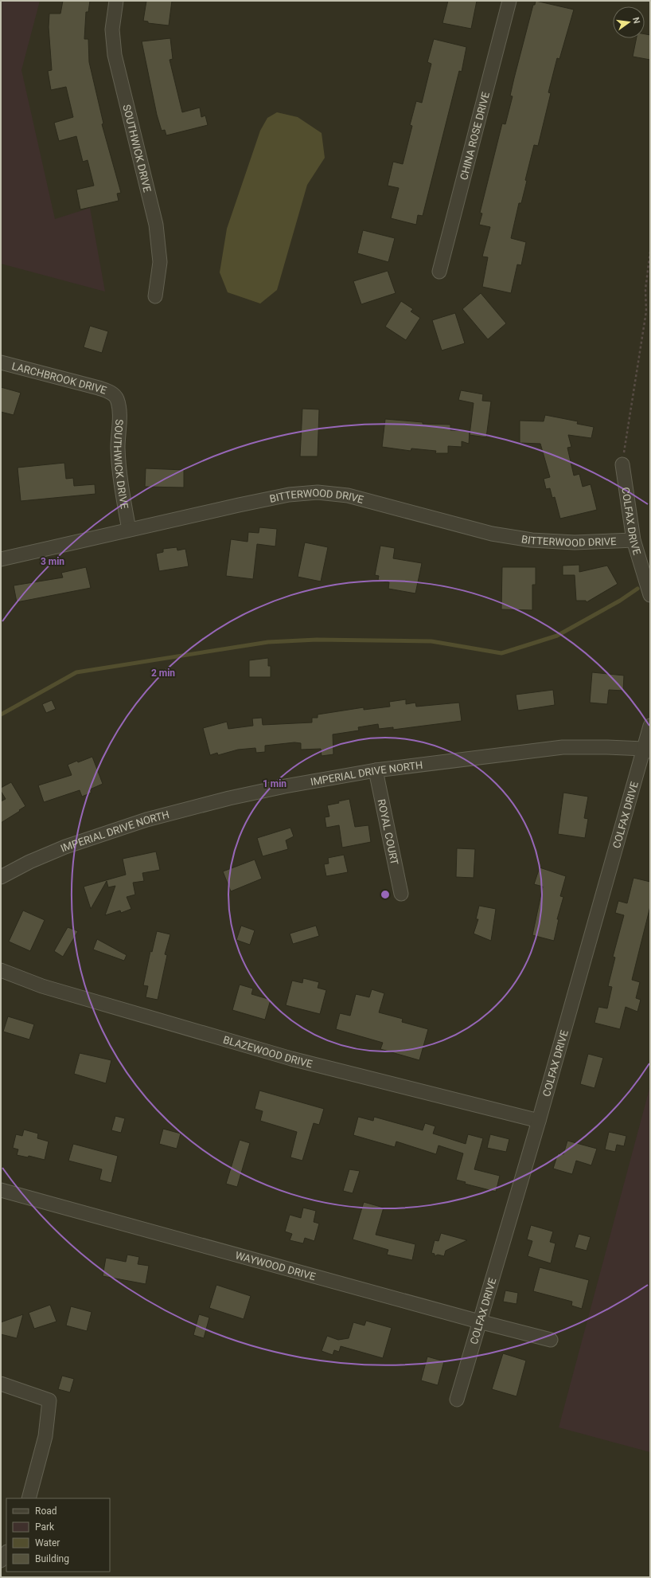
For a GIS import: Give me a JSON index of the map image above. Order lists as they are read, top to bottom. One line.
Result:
{"streets":{"street":["CHINA ROSE DRIVE","SOUTHWICK DRIVE","LARCHBROOK DRIVE","BITTERWOOD DRIVE","COLFAX DRIVE","IMPERIAL DRIVE NORTH","ROYAL COURT","BLAZEWOOD DRIVE","WAYWOOD DRIVE"]},"crossings":[["SOUTHWICK DRIVE","LARCHBROOK DRIVE"],["SOUTHWICK DRIVE","BITTERWOOD DRIVE"],["BITTERWOOD DRIVE","COLFAX DRIVE"],["COLFAX DRIVE","IMPERIAL DRIVE NORTH"],["COLFAX DRIVE","BLAZEWOOD DRIVE"],["COLFAX DRIVE","WAYWOOD DRIVE"],["IMPERIAL DRIVE NORTH","ROYAL COURT"]],"legend":["Road","Park","Water","Building"],"north":"right","rings":["3 min","2 min","1 min"]}
